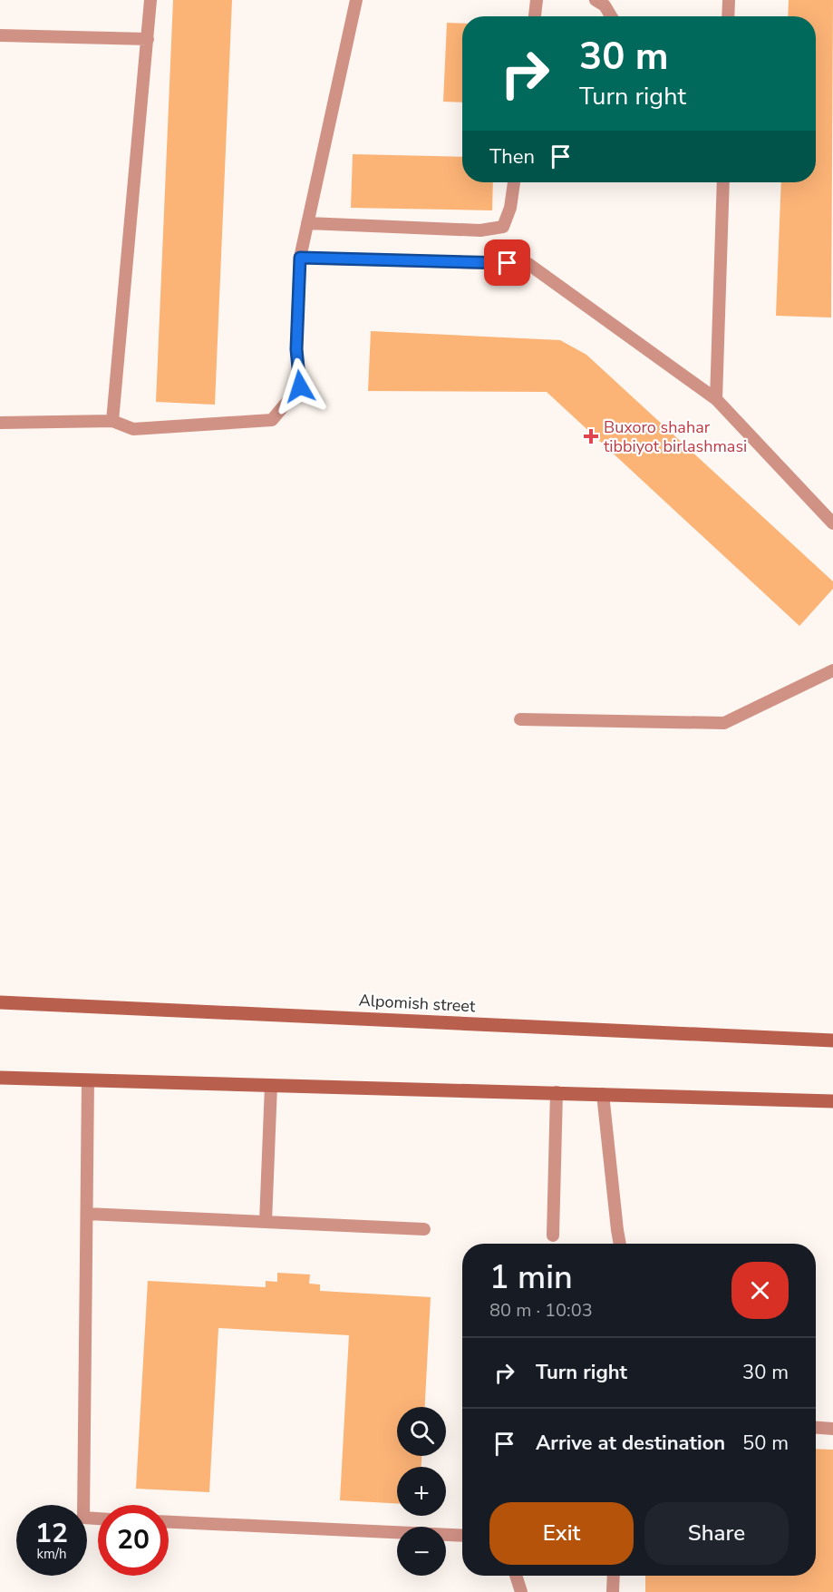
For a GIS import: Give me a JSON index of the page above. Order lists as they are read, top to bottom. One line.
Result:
{"streets":{"main road":["Alpomish street"]},"places":{"health":["Buxoro shahar tibbiyot birlashmasi"]},"page":{"turn":["30 m","Turn right"],"then":"Then","heading":["1 min","80 m · 10:03"],"list":[{"name":"Turn right","value":"30 m"},{"name":"Arrive at destination","value":"50 m"}],"map_buttons":["+","−"],"buttons":["Exit","Share"],"speed":"12 km/h","limit":"20"}}
